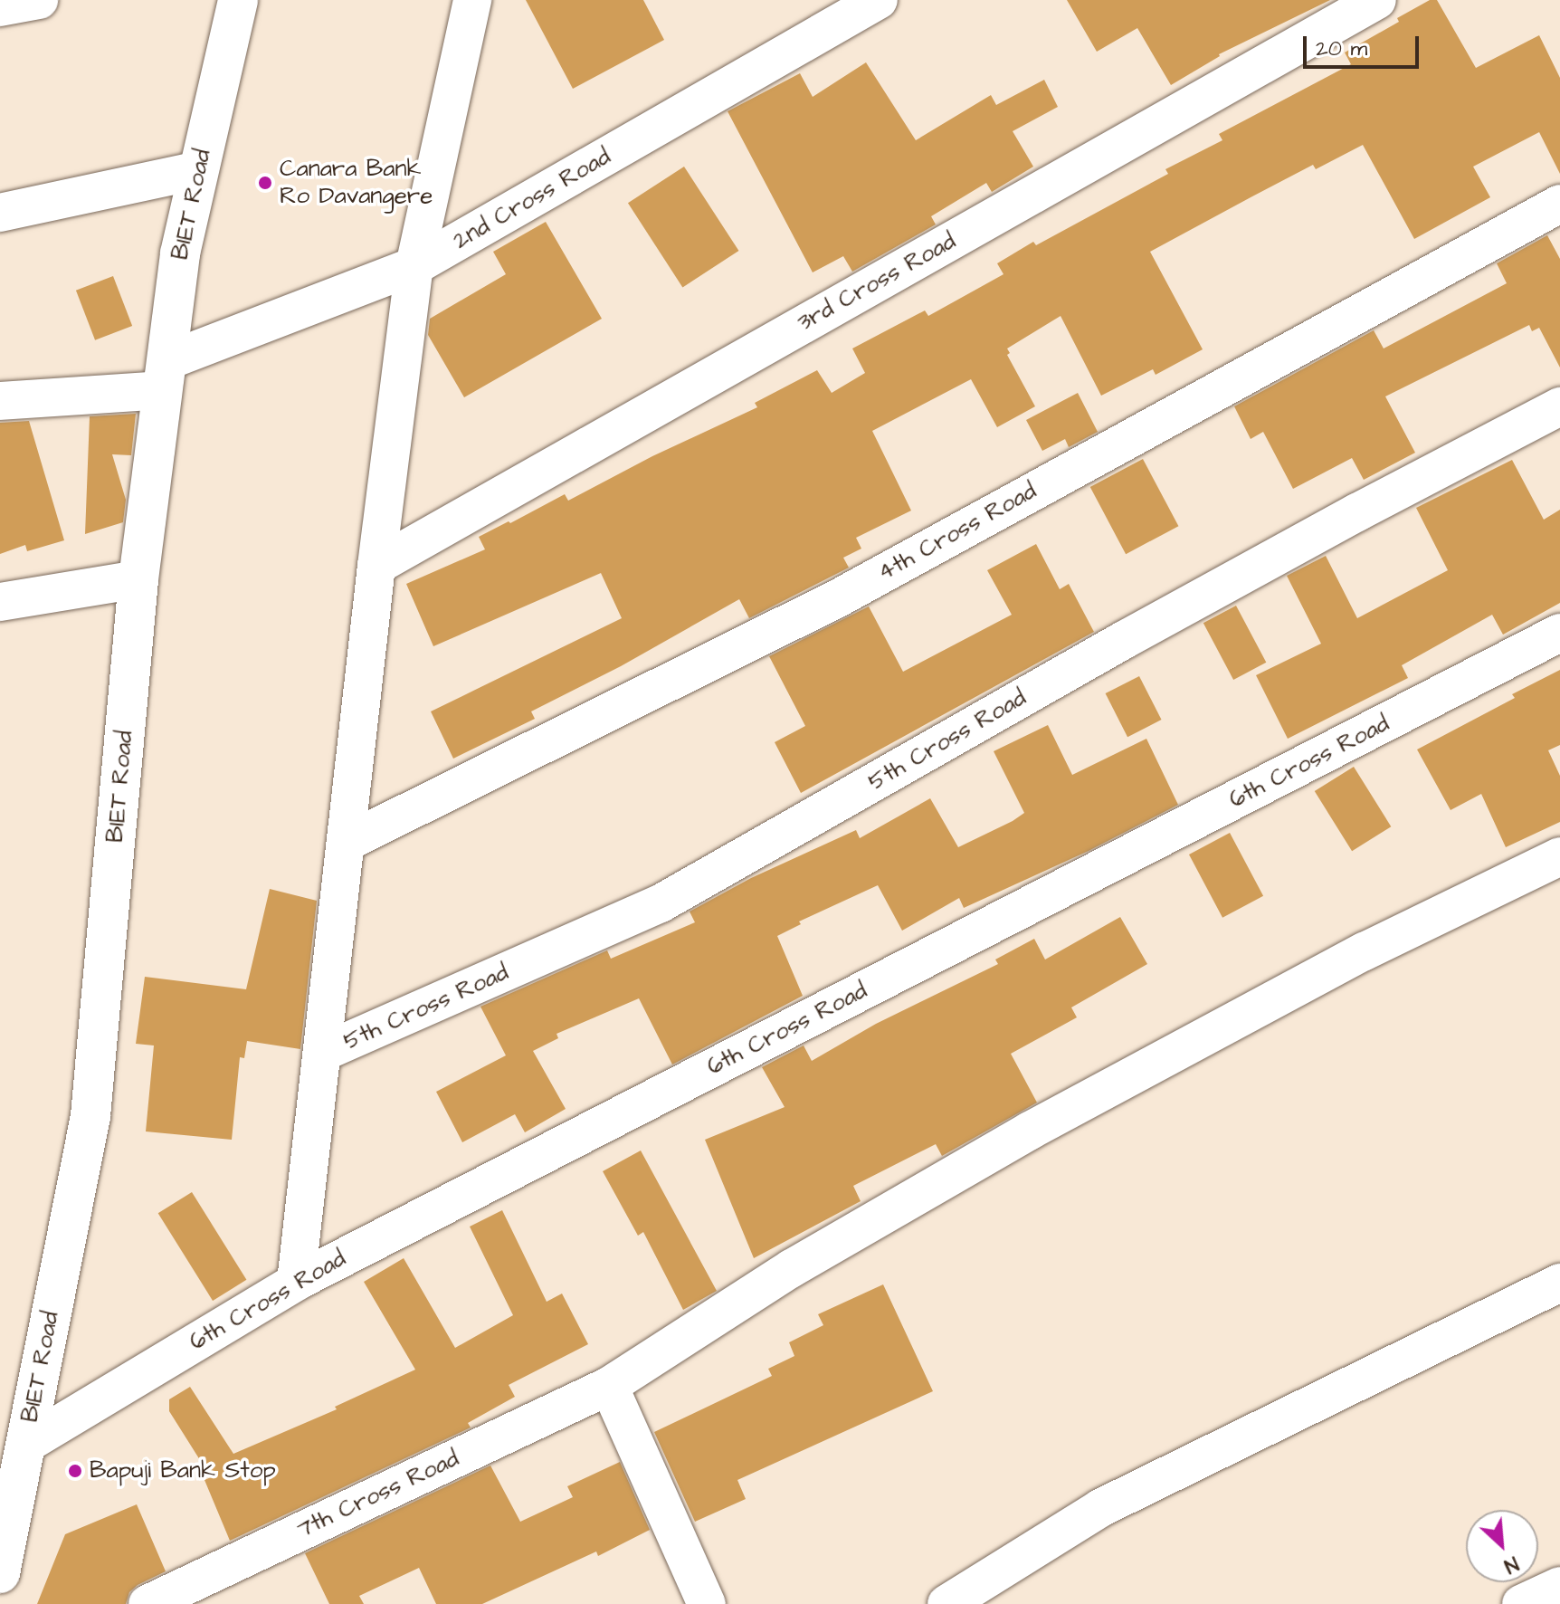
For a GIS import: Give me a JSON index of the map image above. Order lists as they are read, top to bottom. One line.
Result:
{"streets":{"street":["2nd Cross Road","BIET Road","3rd Cross Road","4th Cross Road","5th Cross Road","6th Cross Road","7th Cross Road"]},"crossings":[["2nd Cross Road","BIET Road"],["BIET Road","6th Cross Road"]],"places":["Canara Bank Ro Davangere","Bapuji Bank Stop"],"scale_bar":"20 m","north":"bottom right"}
